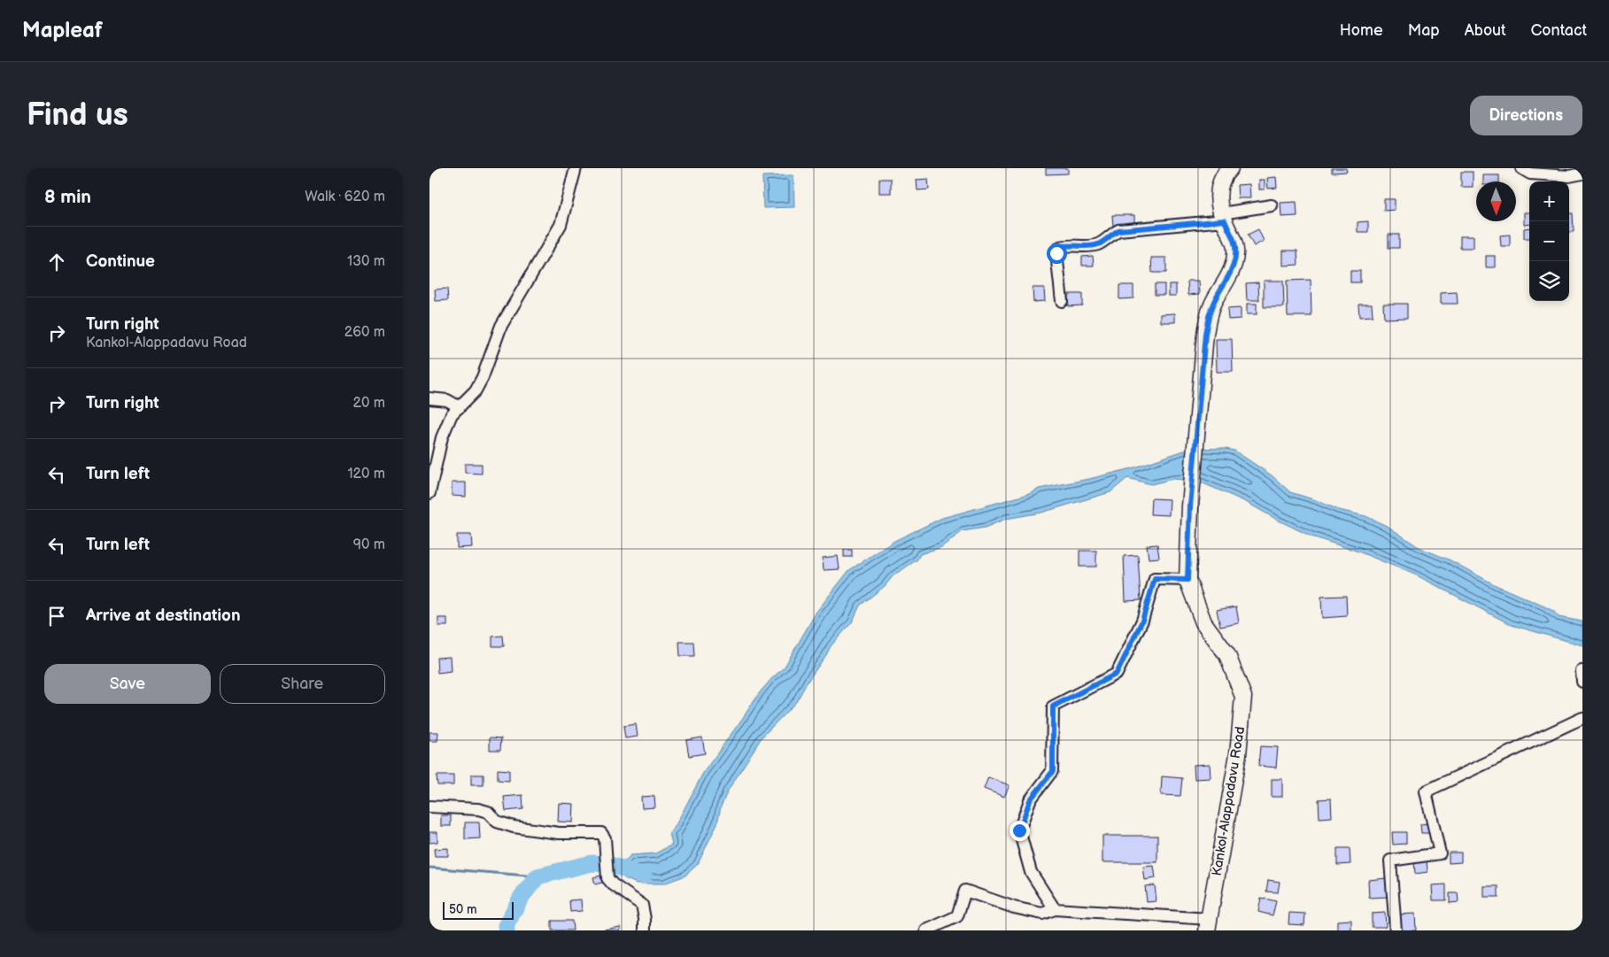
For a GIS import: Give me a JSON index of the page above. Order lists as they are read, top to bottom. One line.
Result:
{"streets":{"main road":["Kankol-Alappadavu Road"]},"scale_bar":"50 m","north":"bottom","page":{"header":"Mapleaf","nav":["Home","Map","About","Contact"],"buttons":["Directions",["Save","Share"]],"title":"Find us","heading":["8 min","Walk · 620 m"],"map_buttons":["+","−"],"list":[["Continue","130 m"],["Turn right","Kankol-Alappadavu Road","260 m"],["Turn right","20 m"],["Turn left","120 m"],["Turn left","90 m"],"Arrive at destination"],"scale":"50 m"}}
